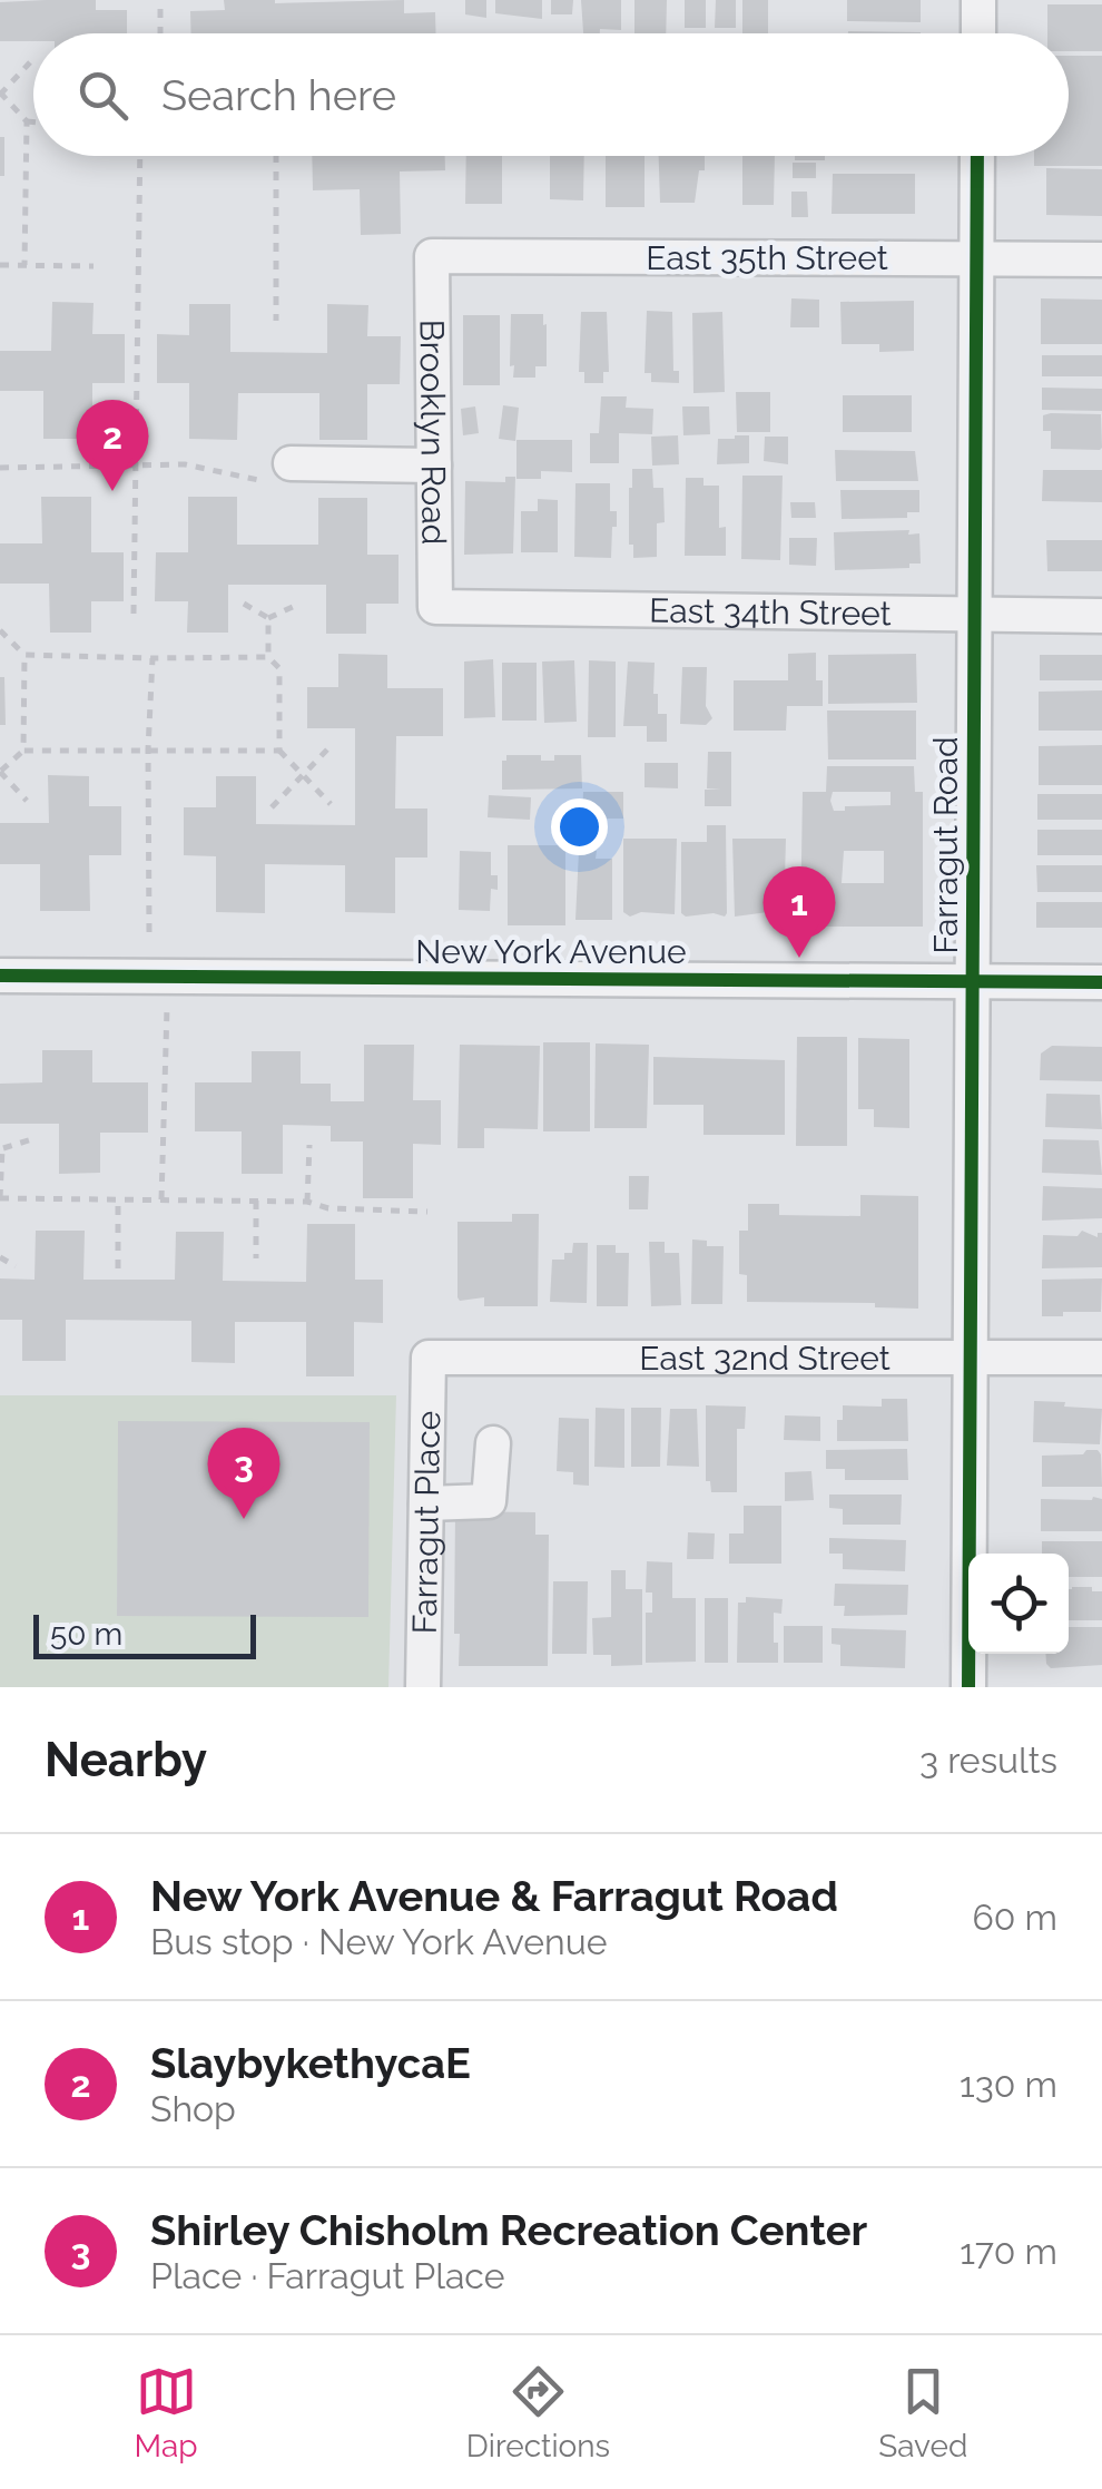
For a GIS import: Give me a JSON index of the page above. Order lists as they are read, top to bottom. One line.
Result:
{"streets":{"street":["East 35th Street","Brooklyn Road","East 34th Street","Farragut Road","New York Avenue","East 32nd Street","Farragut Place"]},"crossings":[["East 35th Street","Brooklyn Road"],["East 35th Street","Farragut Road"],["Brooklyn Road","East 34th Street"],["East 34th Street","Farragut Road"],["Farragut Road","New York Avenue"],["Farragut Road","East 32nd Street"],["East 32nd Street","Farragut Place"]],"scale_bar":"50 m","page":{"search":"Search here","pins":["2","1","3"],"scale":"50 m","heading":["Nearby","3 results"],"list":[{"mark":"1","name":"New York Avenue & Farragut Road","note":"Bus stop · New York Avenue","value":"60 m"},{"mark":"2","name":"SlaybykethycaE","note":"Shop","value":"130 m"},{"mark":"3","name":"Shirley Chisholm Recreation Center","note":"Place · Farragut Place","value":"170 m"}],"nav":["Map","Directions","Saved"]}}
